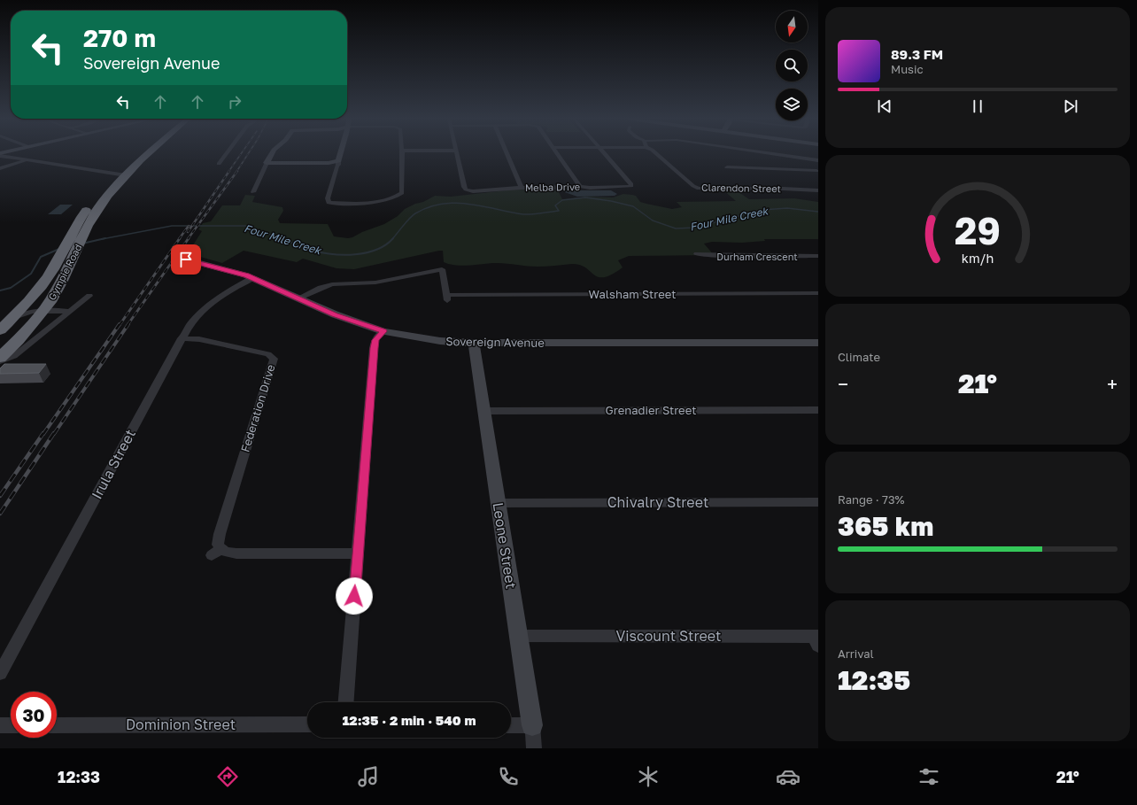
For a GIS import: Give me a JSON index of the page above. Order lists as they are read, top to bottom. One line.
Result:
{"streets":{"highway":["Gympie Road"],"street":["Melba Drive","Clarendon Street","Durham Crescent","Walsham Street","Sovereign Avenue","Federation Drive","Grenadier Street","Irula Street","Chivalry Street","Leone Street","Viscount Street","Dominion Street"]},"crossings":[["Walsham Street","Sovereign Avenue"],["Sovereign Avenue","Irula Street"],["Sovereign Avenue","Leone Street"],["Federation Drive","Irula Street"],["Grenadier Street","Leone Street"],["Chivalry Street","Leone Street"],["Leone Street","Viscount Street"]],"water":["Four Mile Creek"],"north":"bottom","page":{"turn":["270 m","Sovereign Avenue"],"song":["89.3 FM","Music"],"tile":["Climate",["Range · 73%","365 km"],["Arrival","12:35"]],"heat":["−","21°","+"],"limit":"30","trip":"12:35 · 2 min · 540 m","tabs":["12:33","21°"],"gauge":["29","km/h"]}}
